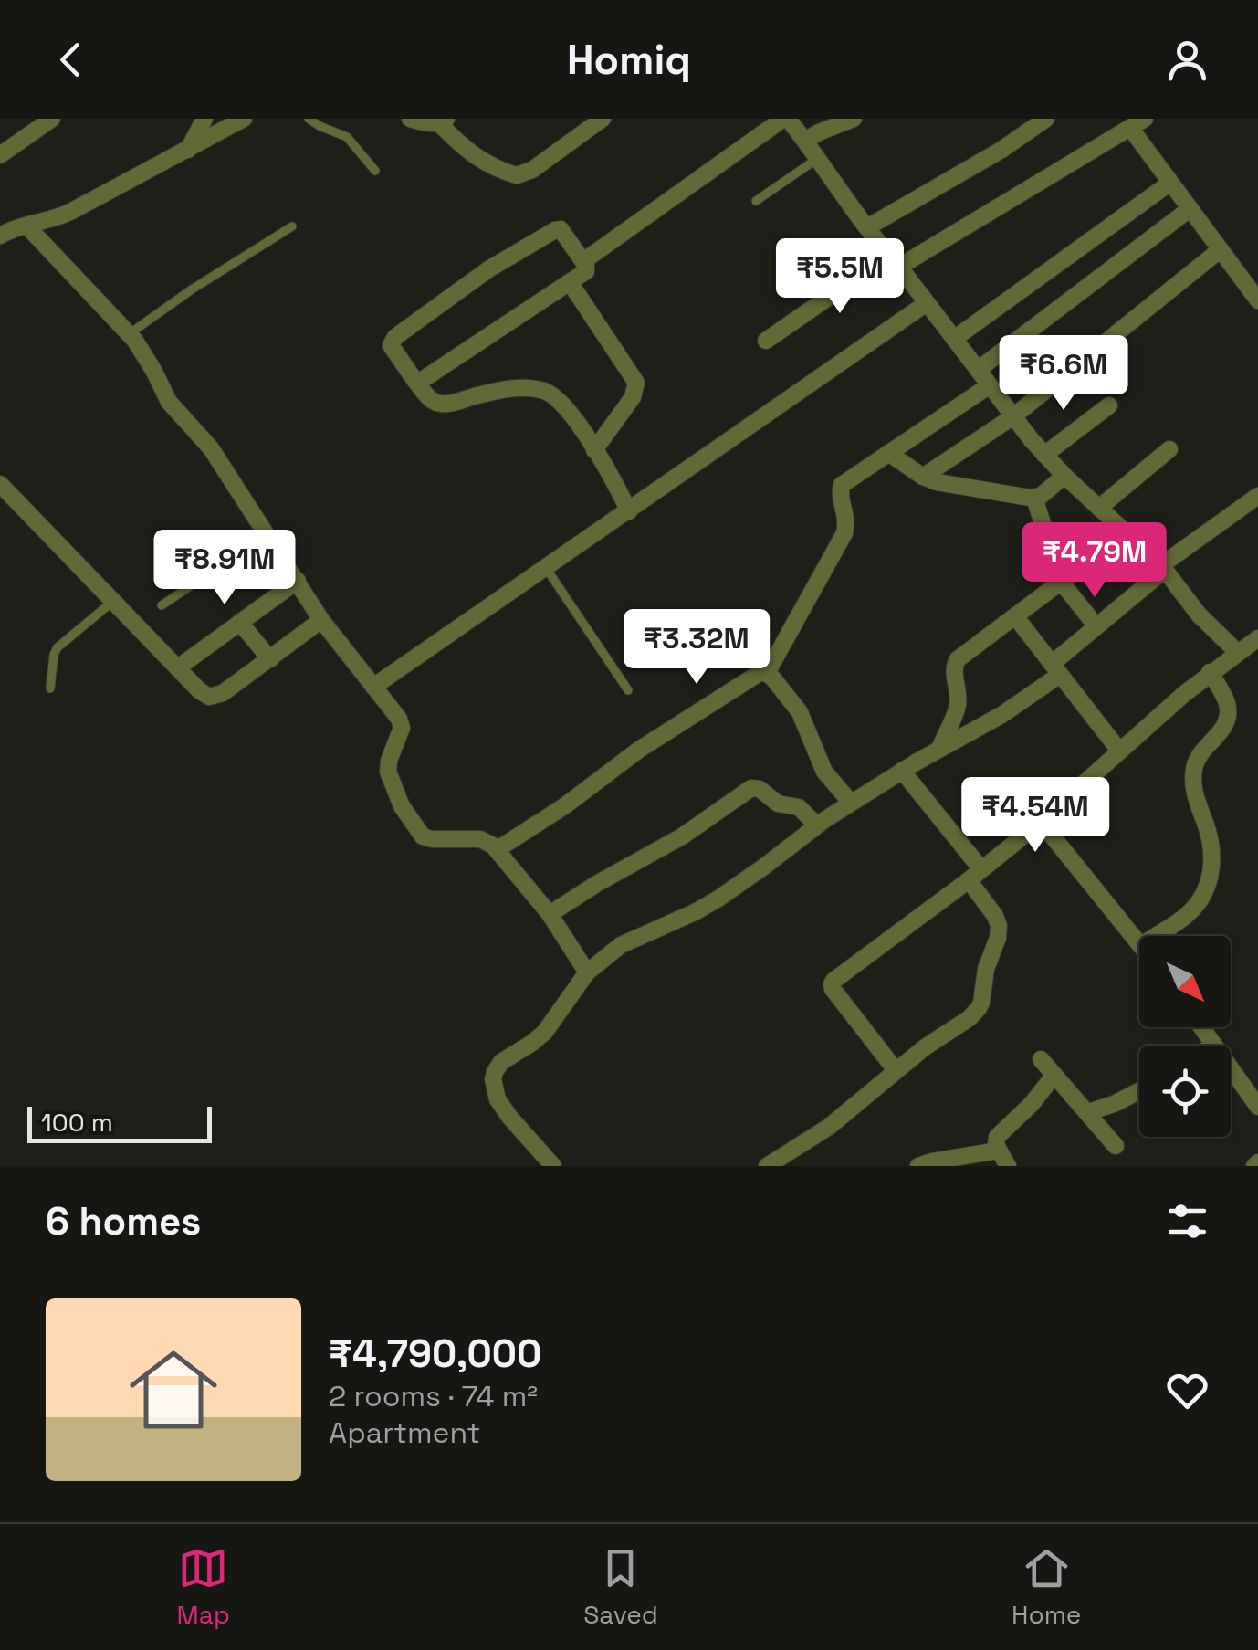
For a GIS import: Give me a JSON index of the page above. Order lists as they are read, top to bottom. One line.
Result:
{"scale_bar":"100 m","north":"bottom right","page":{"header":"Homiq","price":["₹5.5M","₹6.6M","₹4.79M","₹8.91M","₹3.32M","₹4.54M"],"scale":"100 m","heading":"6 homes","list":[{"name":"₹4,790,000","note":"2 rooms · 74 m² · Apartment"}],"tabs":["Map","Saved","Home"]}}
